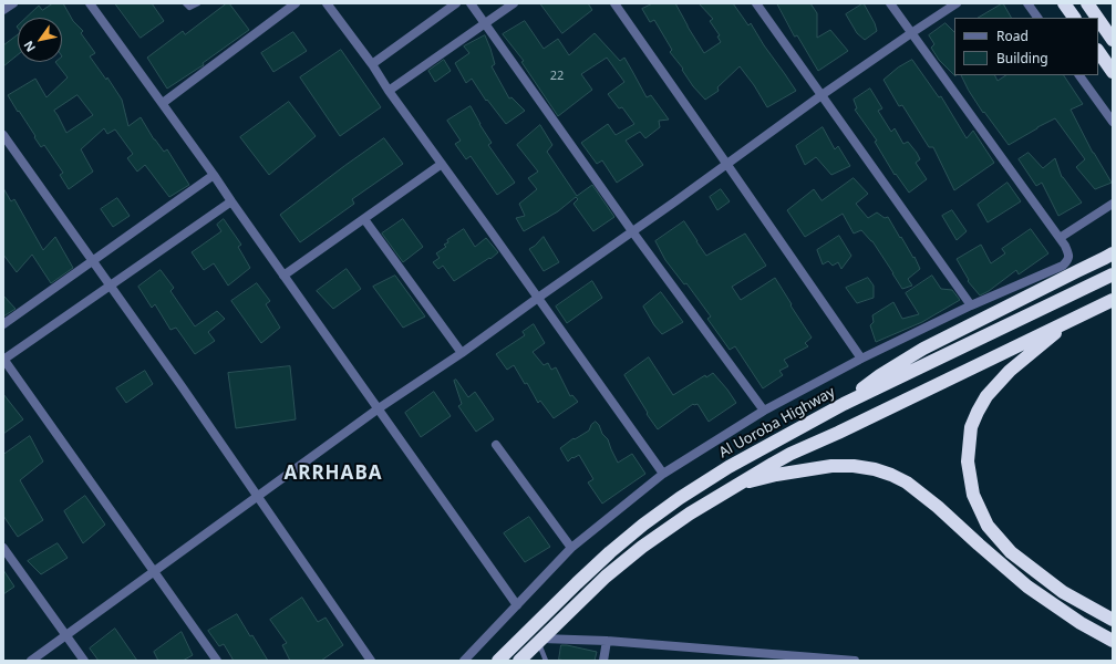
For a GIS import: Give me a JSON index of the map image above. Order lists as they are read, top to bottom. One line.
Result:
{"streets":{"highway":["Al Uoroba Highway"]},"districts":["ARRHABA"],"house_numbers":["22"],"legend":["Road","Building"],"north":"bottom left"}
